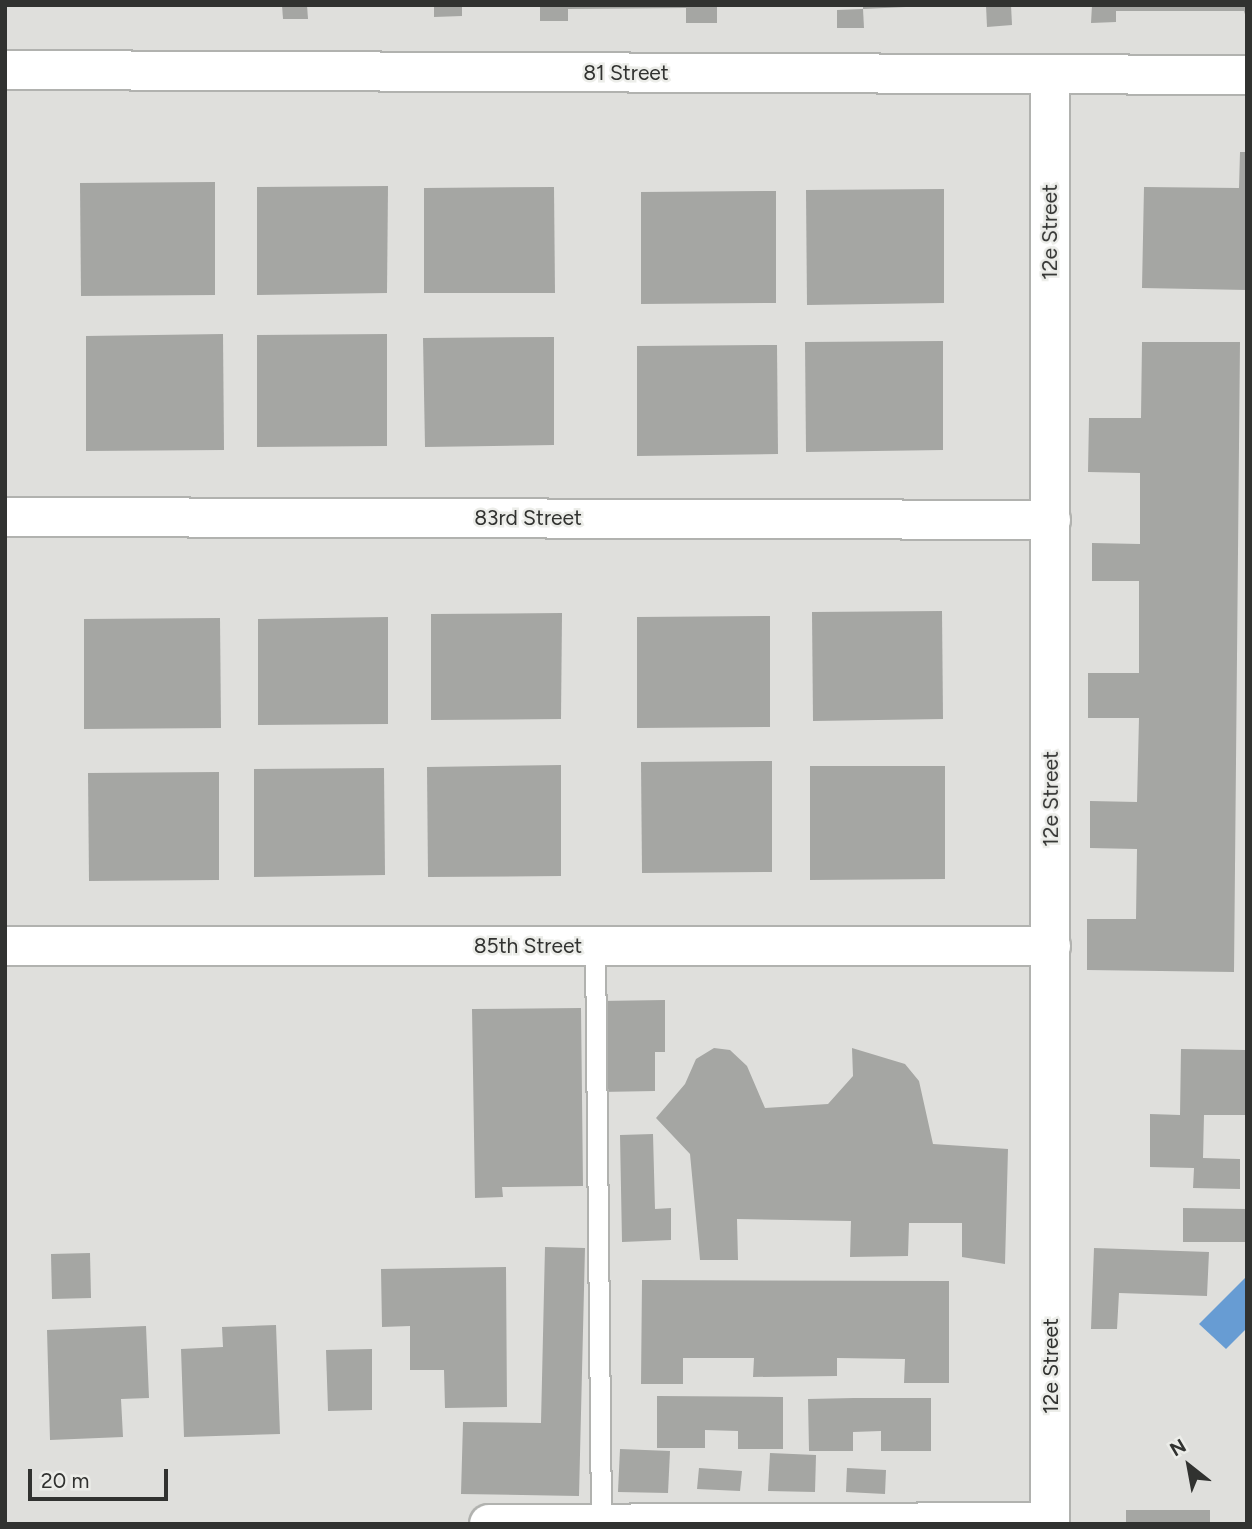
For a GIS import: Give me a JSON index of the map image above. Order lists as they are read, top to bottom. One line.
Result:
{"streets":{"street":["81 Street","12e Street","83rd Street","85th Street"]},"crossings":[["81 Street","12e Street"],["12e Street","83rd Street"],["12e Street","85th Street"]],"scale_bar":"20 m","north":"top left"}
